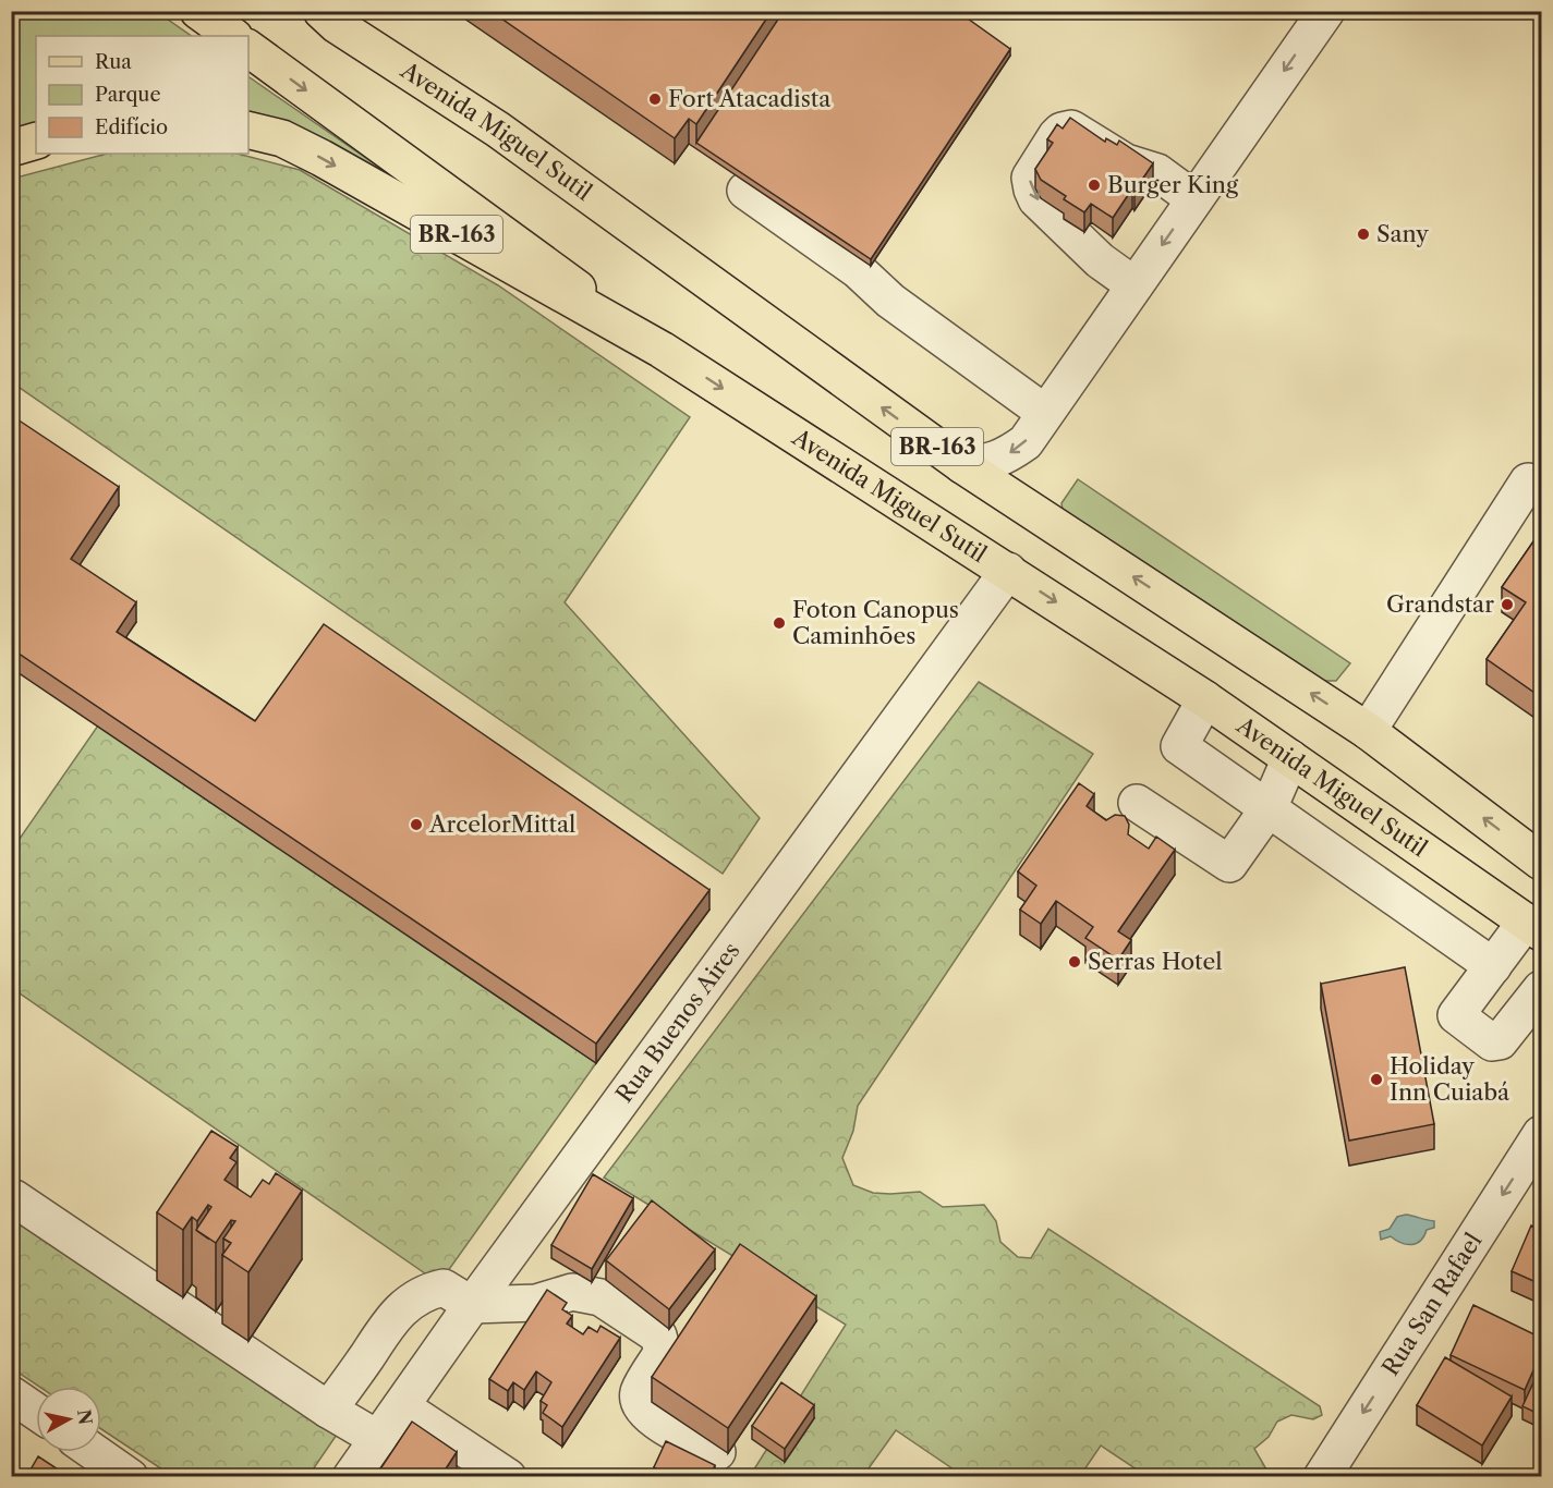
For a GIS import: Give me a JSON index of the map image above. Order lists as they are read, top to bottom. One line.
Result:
{"streets":{"main road":["Avenida Miguel Sutil","BR-163"],"street":["Rua Buenos Aires","Rua San Rafael"]},"crossings":[["Avenida Miguel Sutil","BR-163"],["Avenida Miguel Sutil","Rua Buenos Aires"]],"one_way":["Rua San Rafael"],"places":["Fort Atacadista","Burger King","Sany","Grandstar","Foton Canopus Caminhões","ArcelorMittal","Serras Hotel","Holiday Inn Cuiabá"],"legend":["Rua","Parque","Edifício"],"north":"right"}
